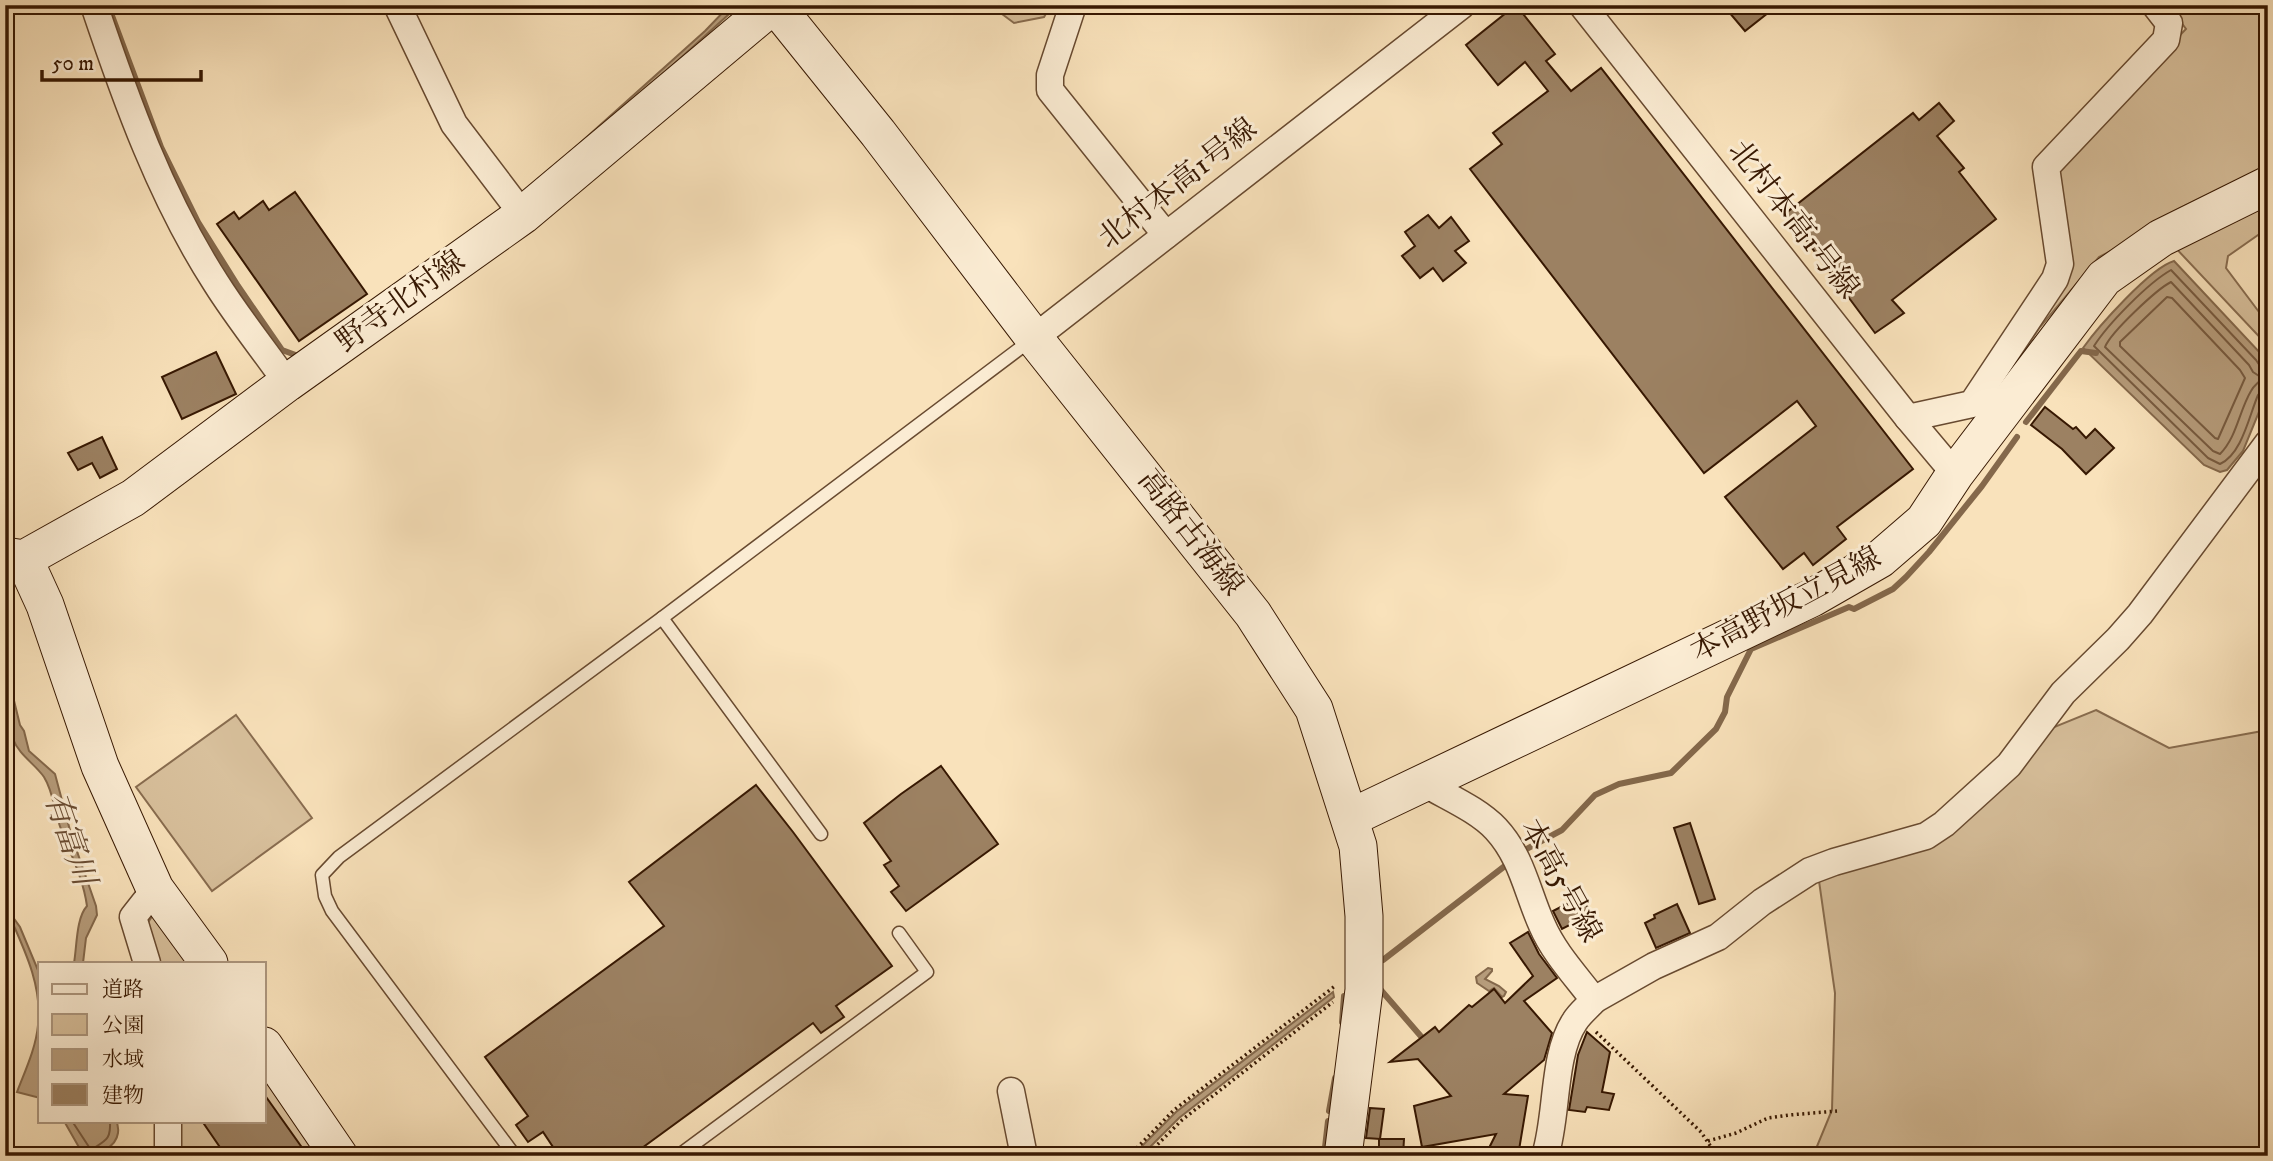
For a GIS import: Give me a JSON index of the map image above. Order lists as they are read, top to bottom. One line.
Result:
{"streets":{"street":["北村本高1号線","野寺北村線","高路古海線","本高野坂立見線","本高5号線"]},"crossings":[["北村本高1号線","高路古海線"],["北村本高1号線","本高野坂立見線"],["野寺北村線","高路古海線"],["高路古海線","本高野坂立見線"],["本高野坂立見線","本高5号線"]],"water":["有富川"],"legend":["道路","公園","水域","建物"],"scale_bar":"50 m"}
